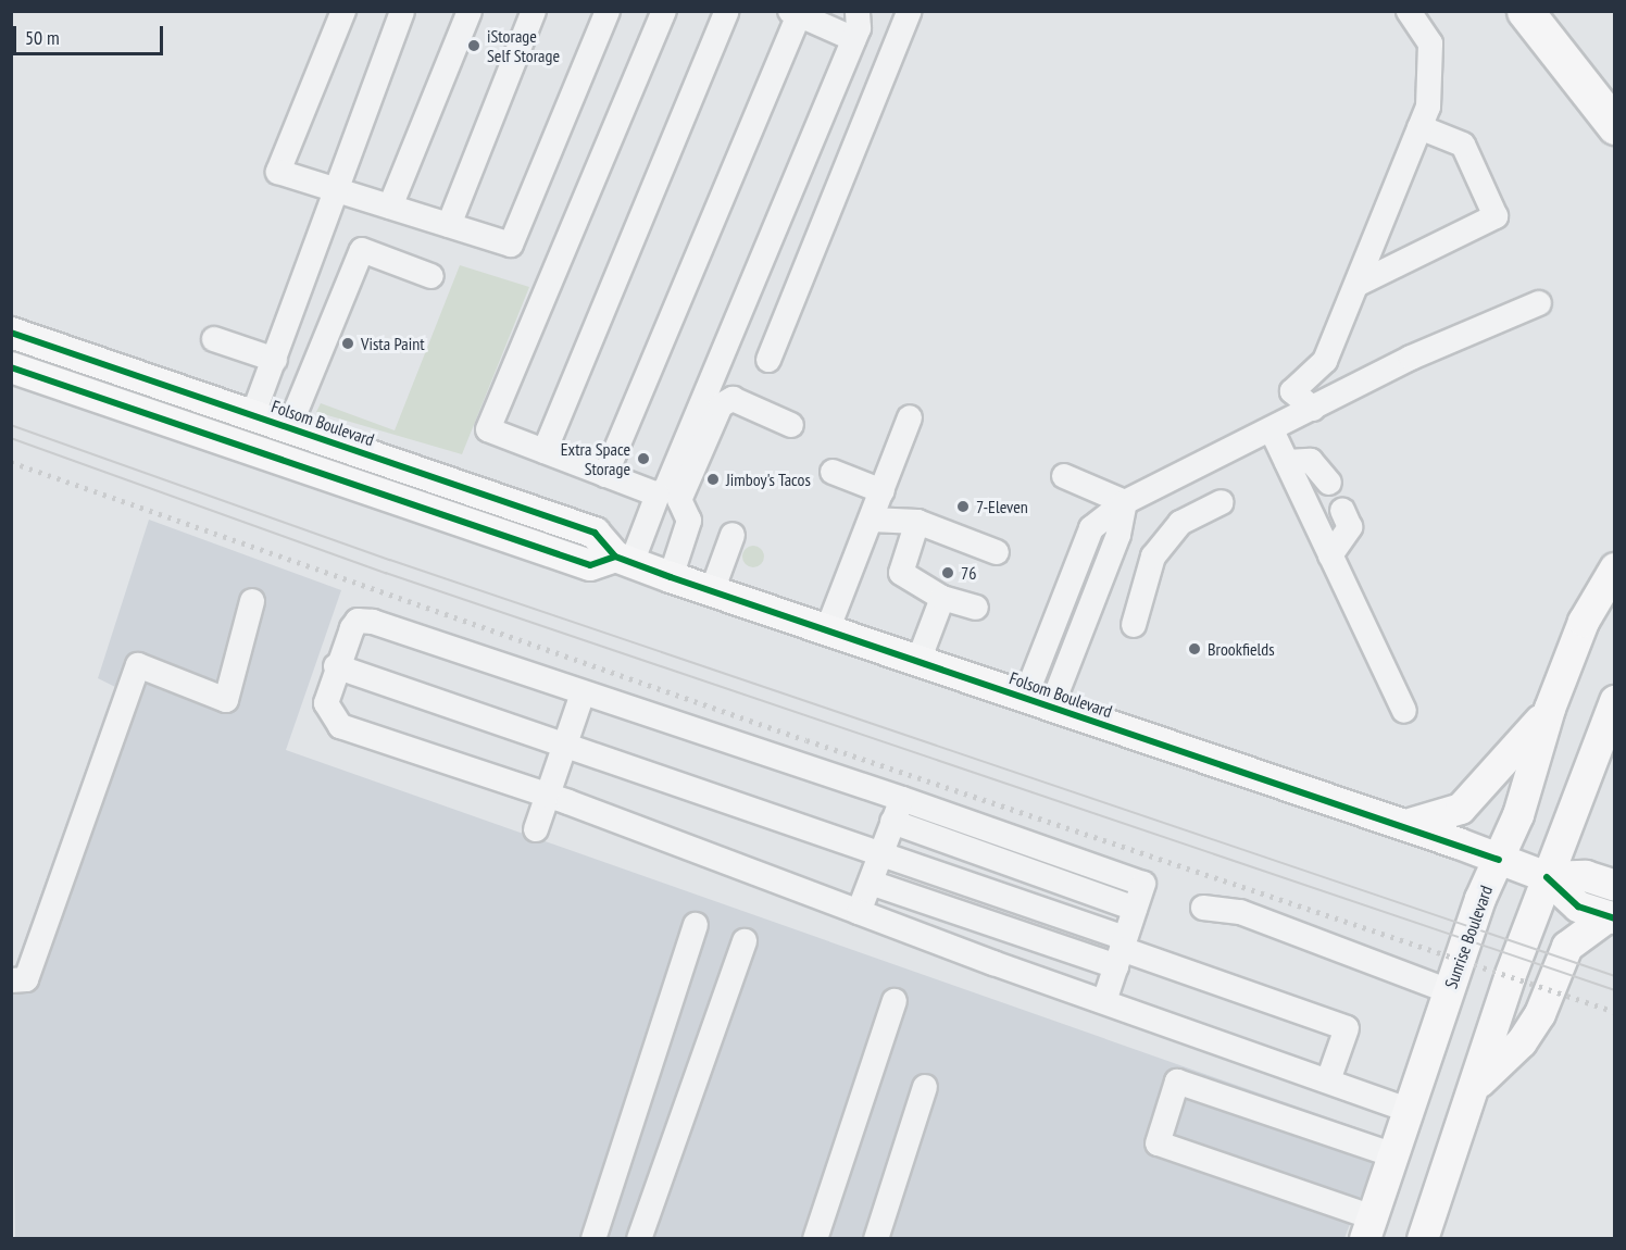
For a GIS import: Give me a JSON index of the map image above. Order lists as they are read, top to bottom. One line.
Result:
{"streets":{"main road":["Folsom Boulevard","Sunrise Boulevard"]},"crossings":[["Folsom Boulevard","Sunrise Boulevard"]],"places":["iStorage Self Storage","Vista Paint","Extra Space Storage","Jimboy's Tacos","7-Eleven","76","Brookfields"],"scale_bar":"50 m"}
